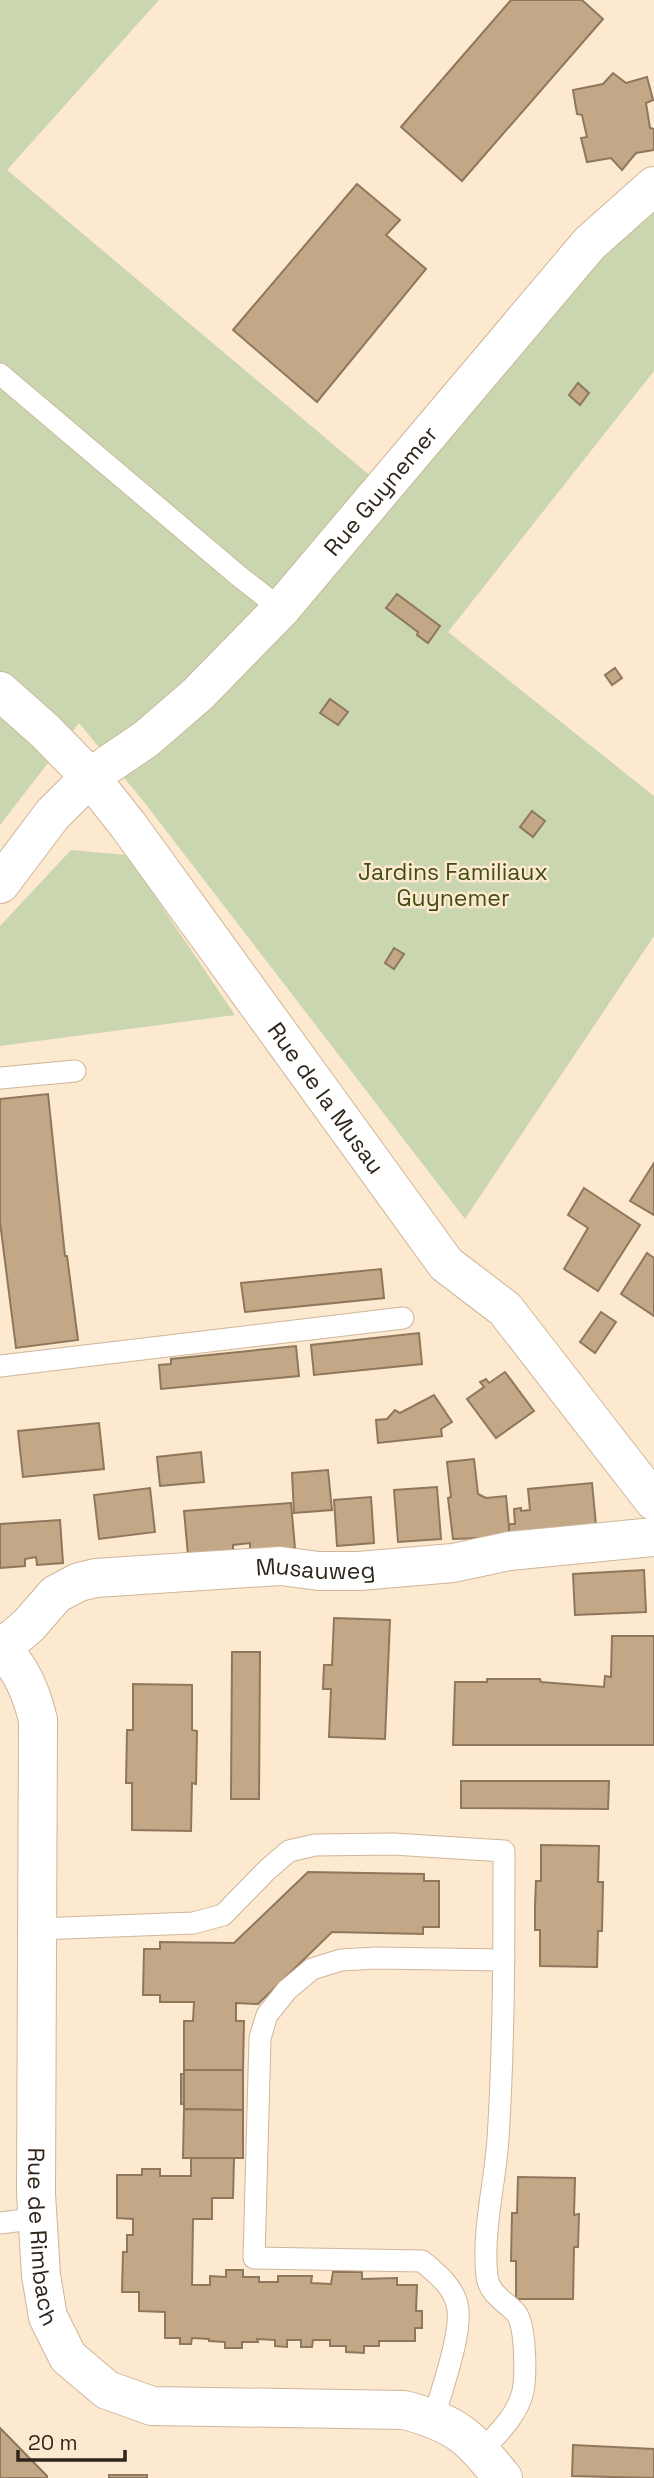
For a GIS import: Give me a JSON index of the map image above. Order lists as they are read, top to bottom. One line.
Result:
{"streets":{"street":["Rue Guynemer","Rue de la Musau","Musauweg","Rue de Rimbach"]},"crossings":[["Rue Guynemer","Rue de la Musau"],["Musauweg","Rue de Rimbach"]],"parks":["Jardins Familiaux Guynemer"],"scale_bar":"20 m"}
